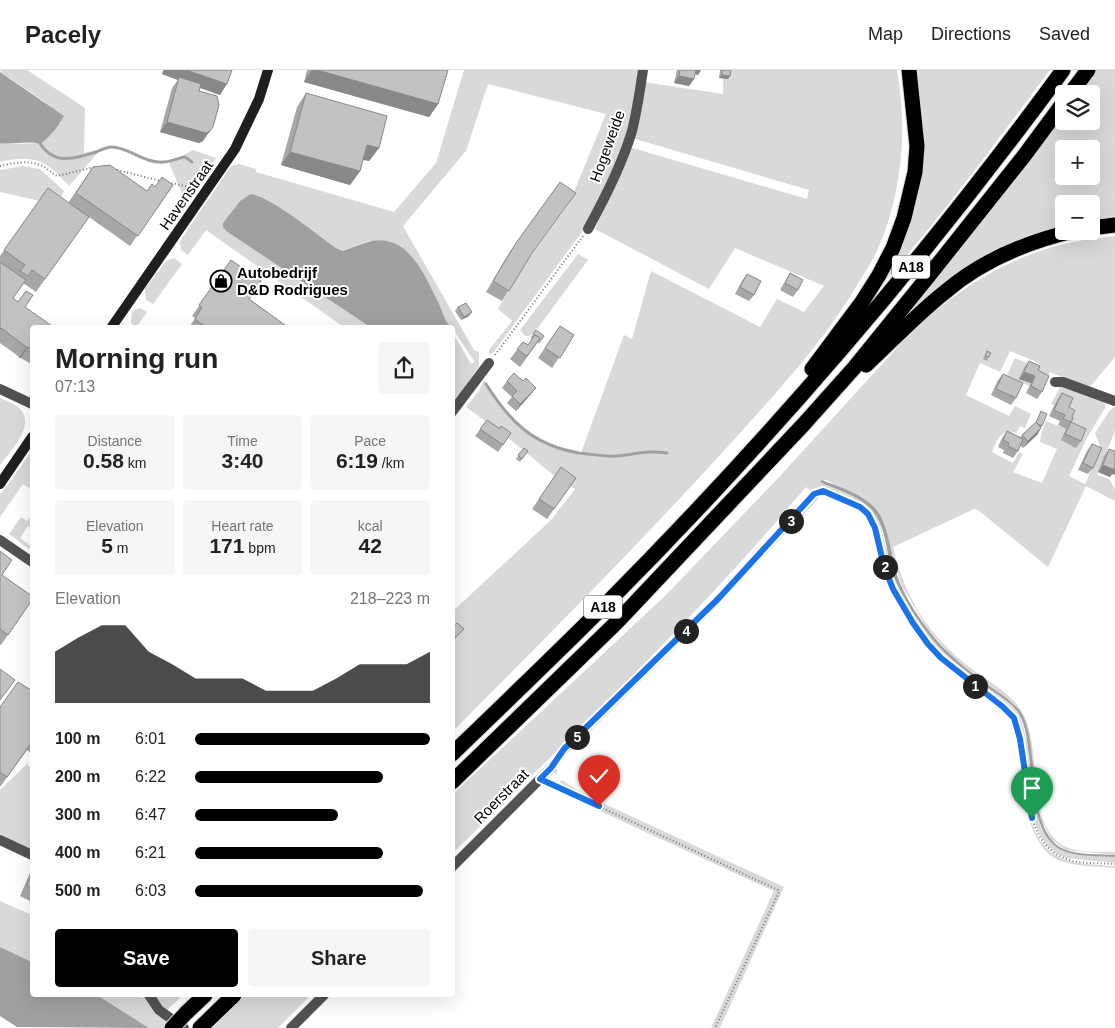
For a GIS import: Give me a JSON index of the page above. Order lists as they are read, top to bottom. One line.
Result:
{"streets":{"highway":["A18"],"street":["Hogeweide","Havenstraat","Roerstraat"]},"places":{"shop":["Autobedrijf D&D Rodrigues"]},"page":{"header":"Pacely","nav":["Map","Directions","Saved"],"map_buttons":["+","−"],"heading":["Morning run","07:13"],"stats":[["Distance","0.58 km"],["Time","3:40"],["Pace","6:19 /km"],["Elevation","5 m"],["Heart rate","171 bpm"],["kcal","42"]],"pins":["3","2","4","1","5"],"chart":["Elevation","218–223 m"],"list":[{"name":"100 m","note":"6:01"},{"name":"200 m","note":"6:22"},{"name":"300 m","note":"6:47"},{"name":"400 m","note":"6:21"},{"name":"500 m","note":"6:03"}],"buttons":["Save","Share"]}}
